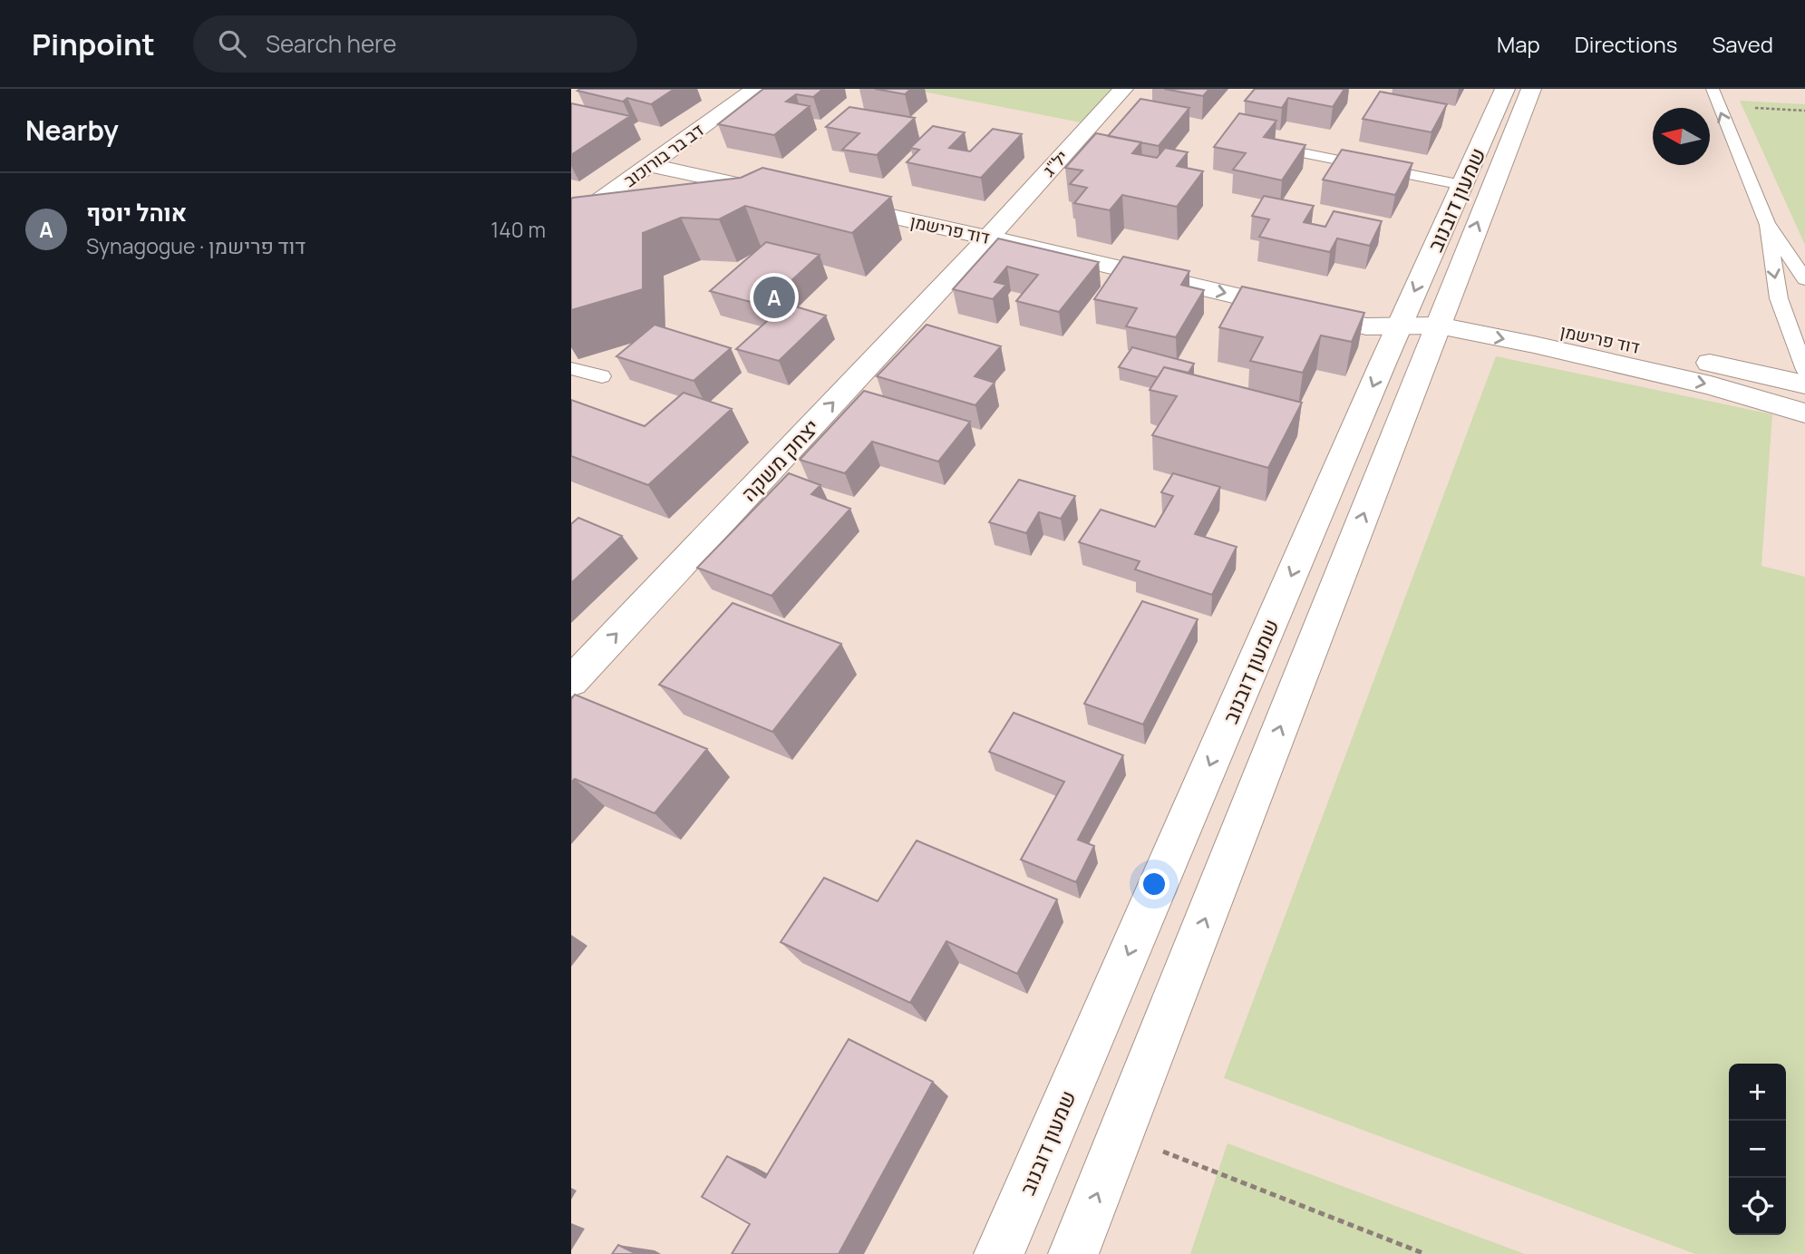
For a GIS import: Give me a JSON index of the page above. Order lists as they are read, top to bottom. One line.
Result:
{"streets":{"street":["דב בר בורוכוב","יל\"ג","שמעון דובנוב","דוד פרישמן","יצחק משקה"]},"crossings":[["יל\"ג","דוד פרישמן"],["יל\"ג","יצחק משקה"],["שמעון דובנוב","דוד פרישמן"],["דוד פרישמן","יצחק משקה"]],"one_way":["יצחק משקה"],"north":"left","page":{"header":"Pinpoint","search":"Search here","nav":["Map","Directions","Saved"],"heading":"Nearby","list":[{"mark":"A","name":"אוהל יוסף","note":"Synagogue · דוד פרישמן","value":"140 m"}],"pins":"A","map_buttons":["+","−"]}}
